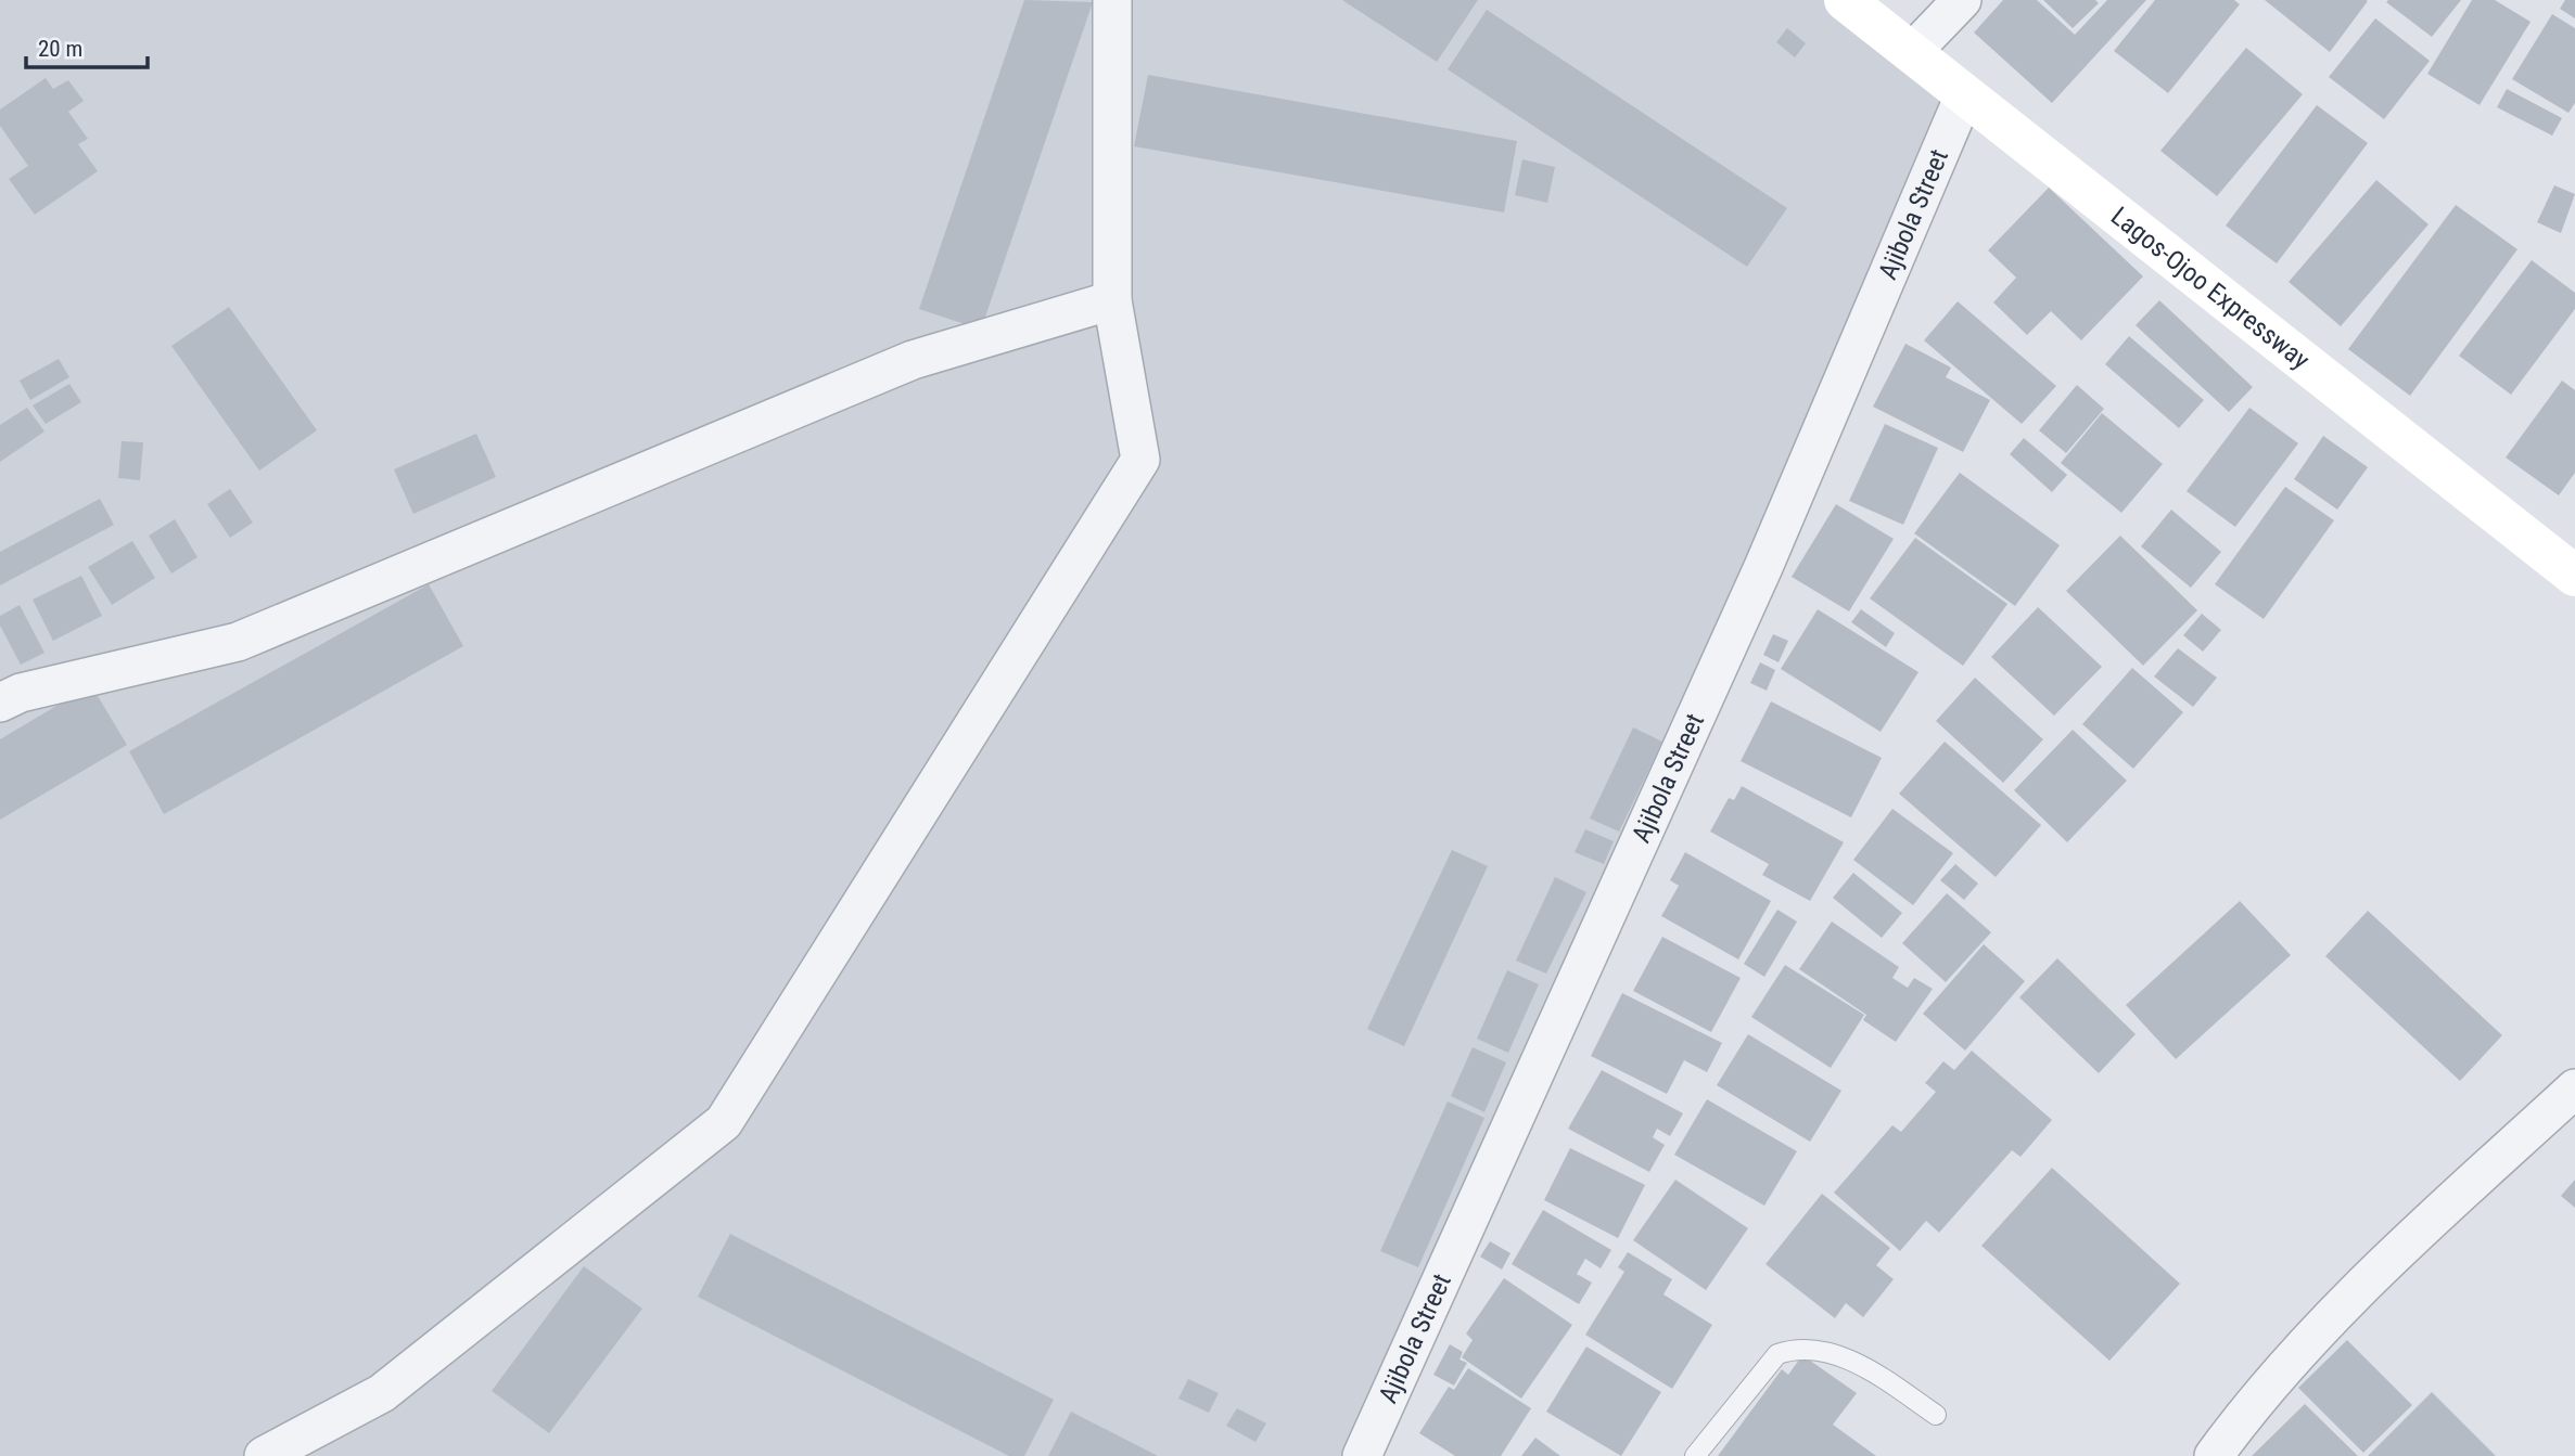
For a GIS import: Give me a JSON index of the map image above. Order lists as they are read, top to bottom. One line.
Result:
{"streets":{"main road":["Lagos-Ojoo Expressway"],"street":["Ajibola Street"]},"crossings":[["Ajibola Street","Lagos-Ojoo Expressway"]],"scale_bar":"20 m"}
